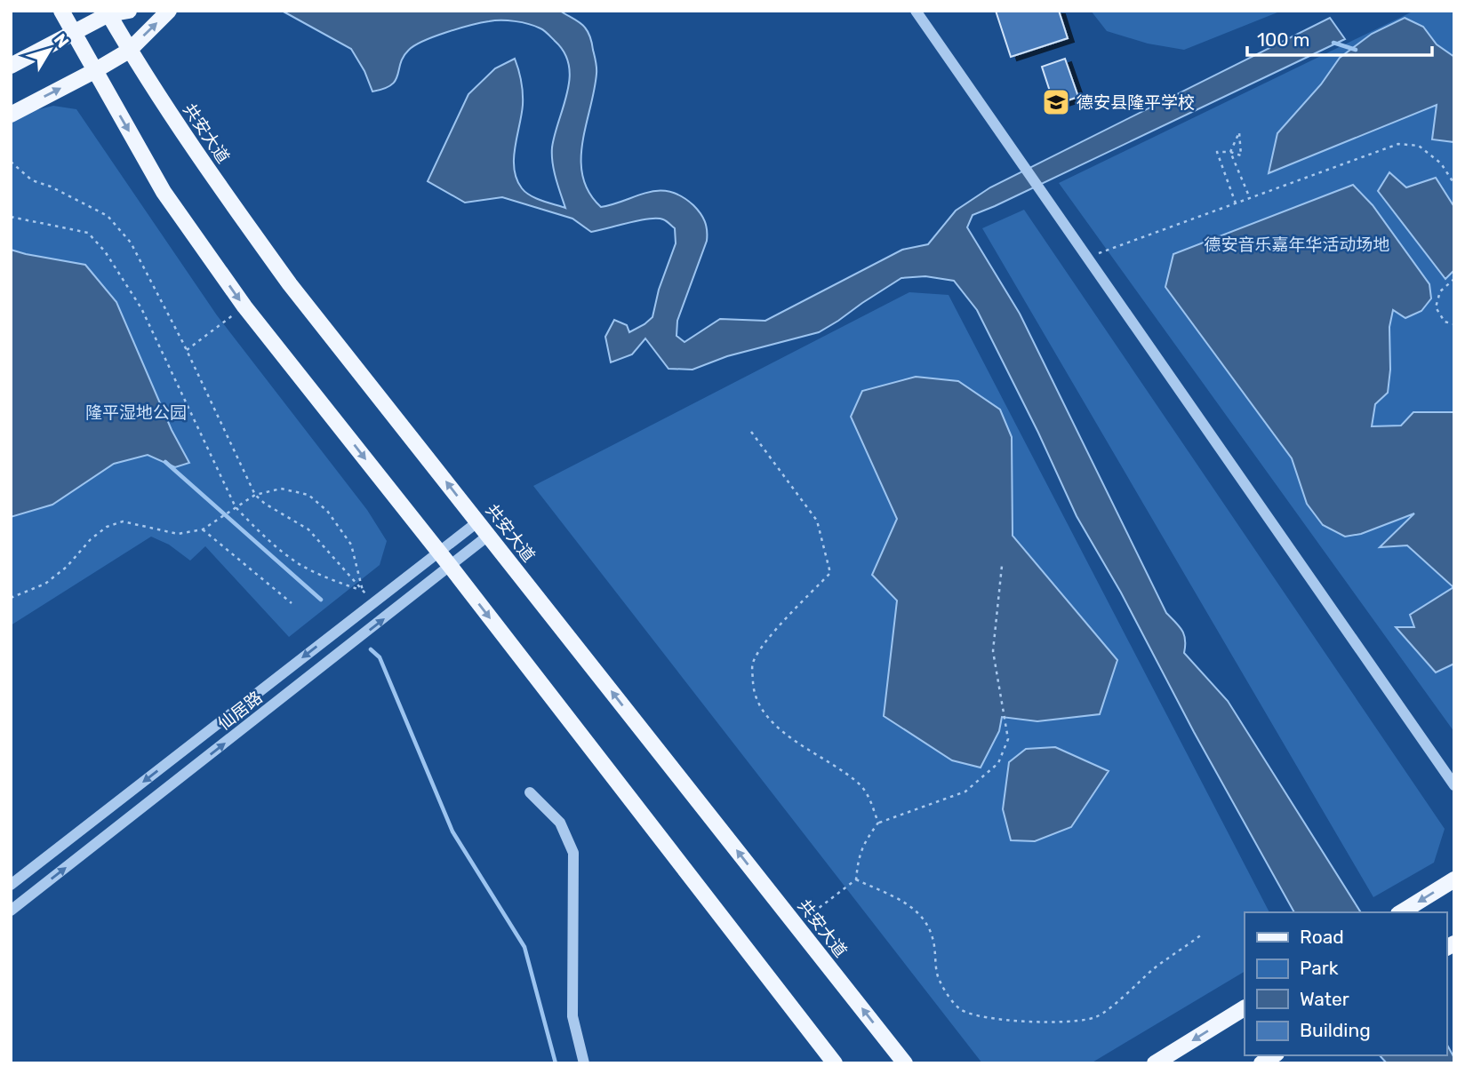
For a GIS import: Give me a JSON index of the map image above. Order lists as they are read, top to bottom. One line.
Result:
{"streets":{"main road":["共安大道"],"street":["仙居路"]},"crossings":[["共安大道","仙居路"]],"parks":["德安音乐嘉年华活动场地","隆平湿地公园"],"places":{"school or university":["德安县隆平学校"]},"legend":["Road","Park","Water","Building"],"scale_bar":"100 m","north":"top right"}
